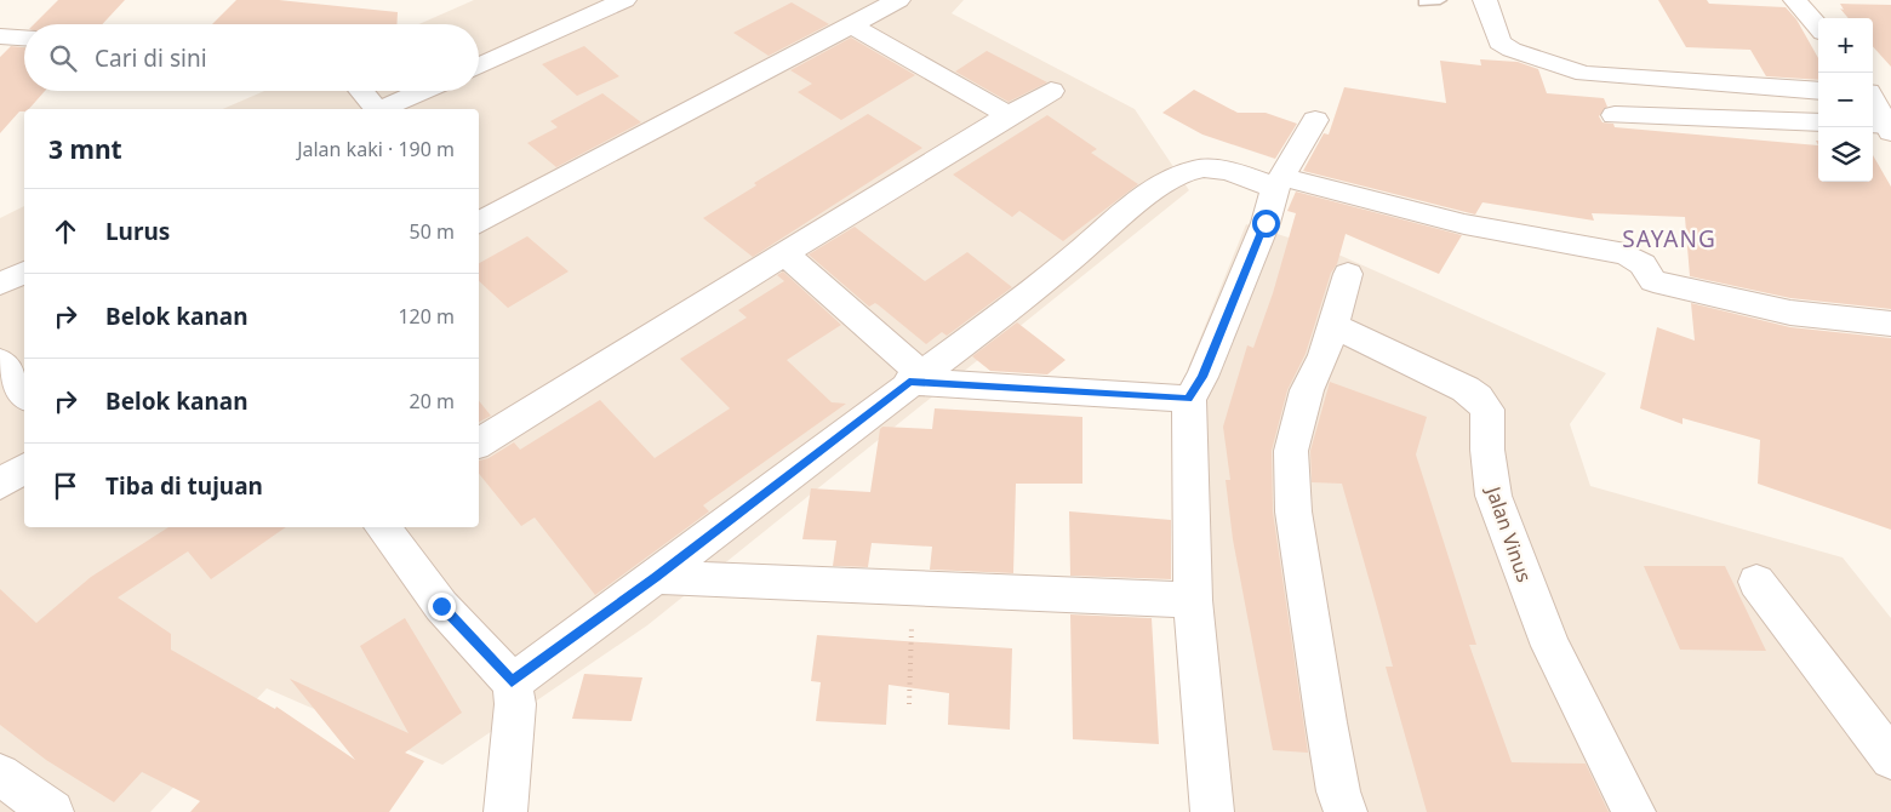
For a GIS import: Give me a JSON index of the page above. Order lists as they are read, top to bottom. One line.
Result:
{"streets":{"street":["Jalan Vinus"]},"districts":["SAYANG"],"page":{"map_buttons":["+","−"],"search":"Cari di sini","heading":["3 mnt","Jalan kaki · 190 m"],"list":[["Lurus","50 m"],["Belok kanan","120 m"],["Belok kanan","20 m"],"Tiba di tujuan"]}}
